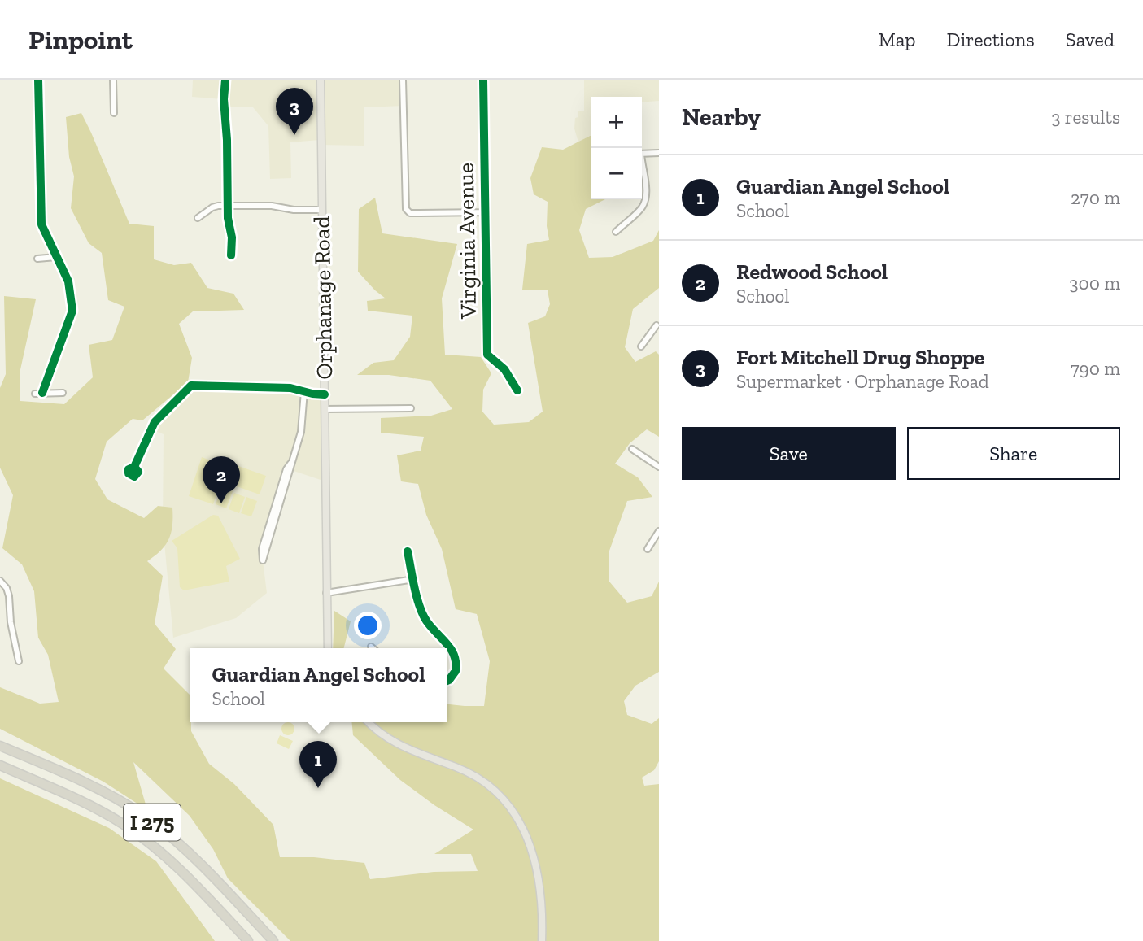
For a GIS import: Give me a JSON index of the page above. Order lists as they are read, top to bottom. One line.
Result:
{"streets":{"highway":["I 275"],"main road":["Orphanage Road"],"street":["Virginia Avenue"]},"page":{"header":"Pinpoint","nav":["Map","Directions","Saved"],"heading":["Nearby","3 results"],"pins":["3","2","1"],"map_buttons":["+","−"],"list":[{"mark":"1","name":"Guardian Angel School","note":"School","value":"270 m"},{"mark":"2","name":"Redwood School","note":"School","value":"300 m"},{"mark":"3","name":"Fort Mitchell Drug Shoppe","note":"Supermarket · Orphanage Road","value":"790 m"}],"buttons":["Save","Share"],"popup":["Guardian Angel School","School"]}}
